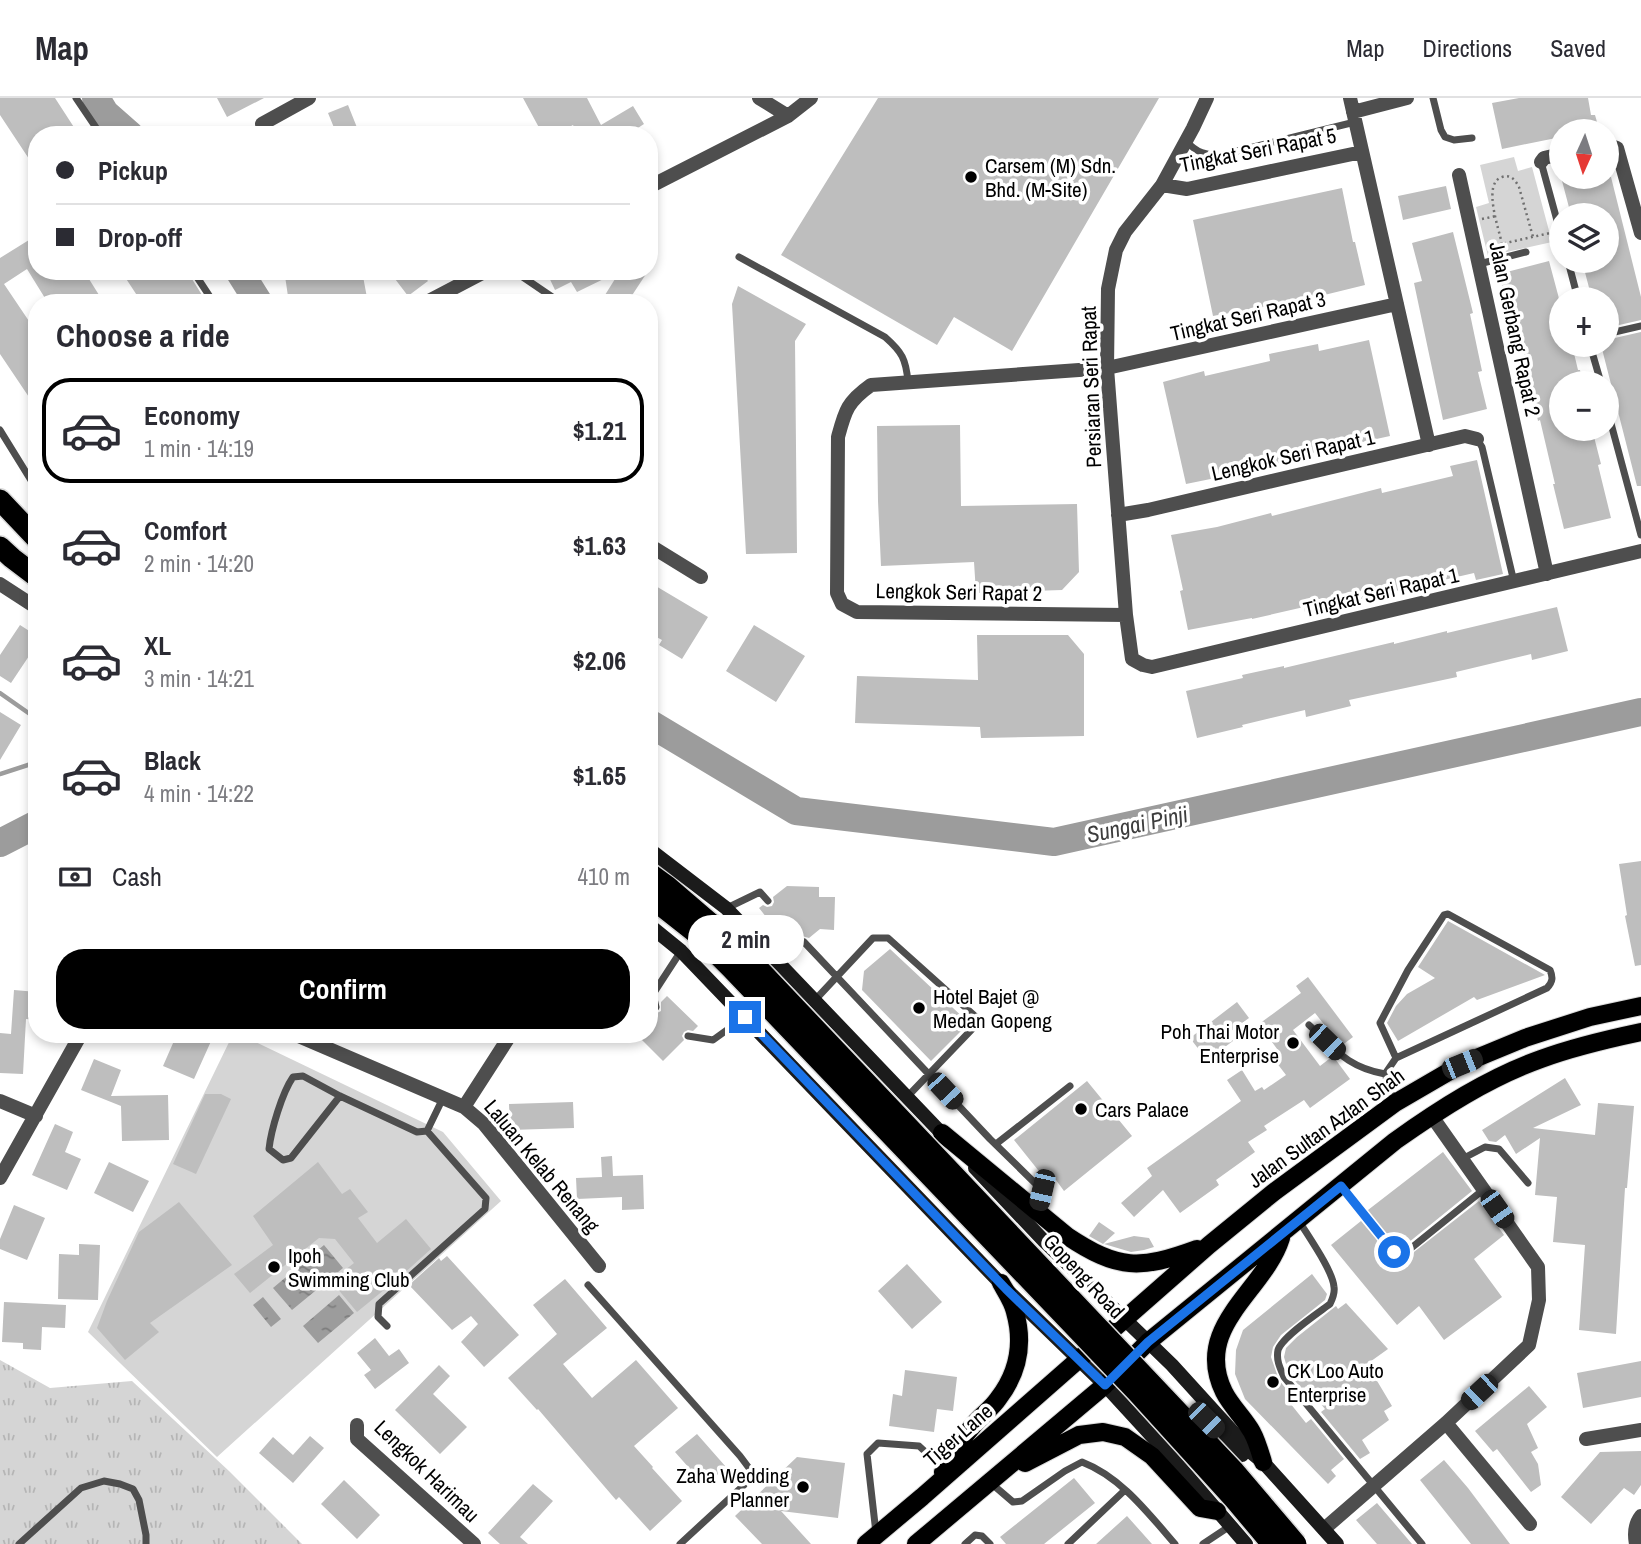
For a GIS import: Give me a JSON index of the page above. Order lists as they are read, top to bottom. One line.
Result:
{"streets":{"highway":["Gopeng Road"],"main road":["Jalan Sultan Azlan Shah","Tiger Lane"],"street":["Tingkat Seri Rapat 5","Tingkat Seri Rapat 3","Jalan Gerbang Rapat 2","Persiaran Seri Rapat","Lengkok Seri Rapat 1","Lengkok Seri Rapat 2","Tingkat Seri Rapat 1","Laluan Kelab Renang","Lengkok Harimau"]},"crossings":[["Tingkat Seri Rapat 5","Persiaran Seri Rapat"],["Tingkat Seri Rapat 3","Persiaran Seri Rapat"],["Tingkat Seri Rapat 3","Lengkok Seri Rapat 2"],["Jalan Gerbang Rapat 2","Tingkat Seri Rapat 1"],["Persiaran Seri Rapat","Lengkok Seri Rapat 1"],["Persiaran Seri Rapat","Lengkok Seri Rapat 2"],["Persiaran Seri Rapat","Tingkat Seri Rapat 1"],["Jalan Sultan Azlan Shah","Tiger Lane"]],"water":["Sungai Pinji"],"places":["Carsem (M) Sdn. Bhd. (M-Site)","Hotel Bajet @ Medan Gopeng","Poh Thai Motor Enterprise","Cars Palace","Ipoh Swimming Club","CK Loo Auto Enterprise","Zaha Wedding Planner"],"north":"bottom","page":{"header":"Map","nav":["Map","Directions","Saved"],"map_buttons":["+","−"],"banner":["Pickup","Drop-off"],"heading":"Choose a ride","list":[{"name":"Economy","note":"1 min · 14:19","value":"$1.21"},{"name":"Comfort","note":"2 min · 14:20","value":"$1.63"},{"name":"XL","note":"3 min · 14:21","value":"$2.06"},{"name":"Black","note":"4 min · 14:22","value":"$1.65"}],"pay":["Cash","410 m"],"bubble":"2 min","buttons":"Confirm"}}
